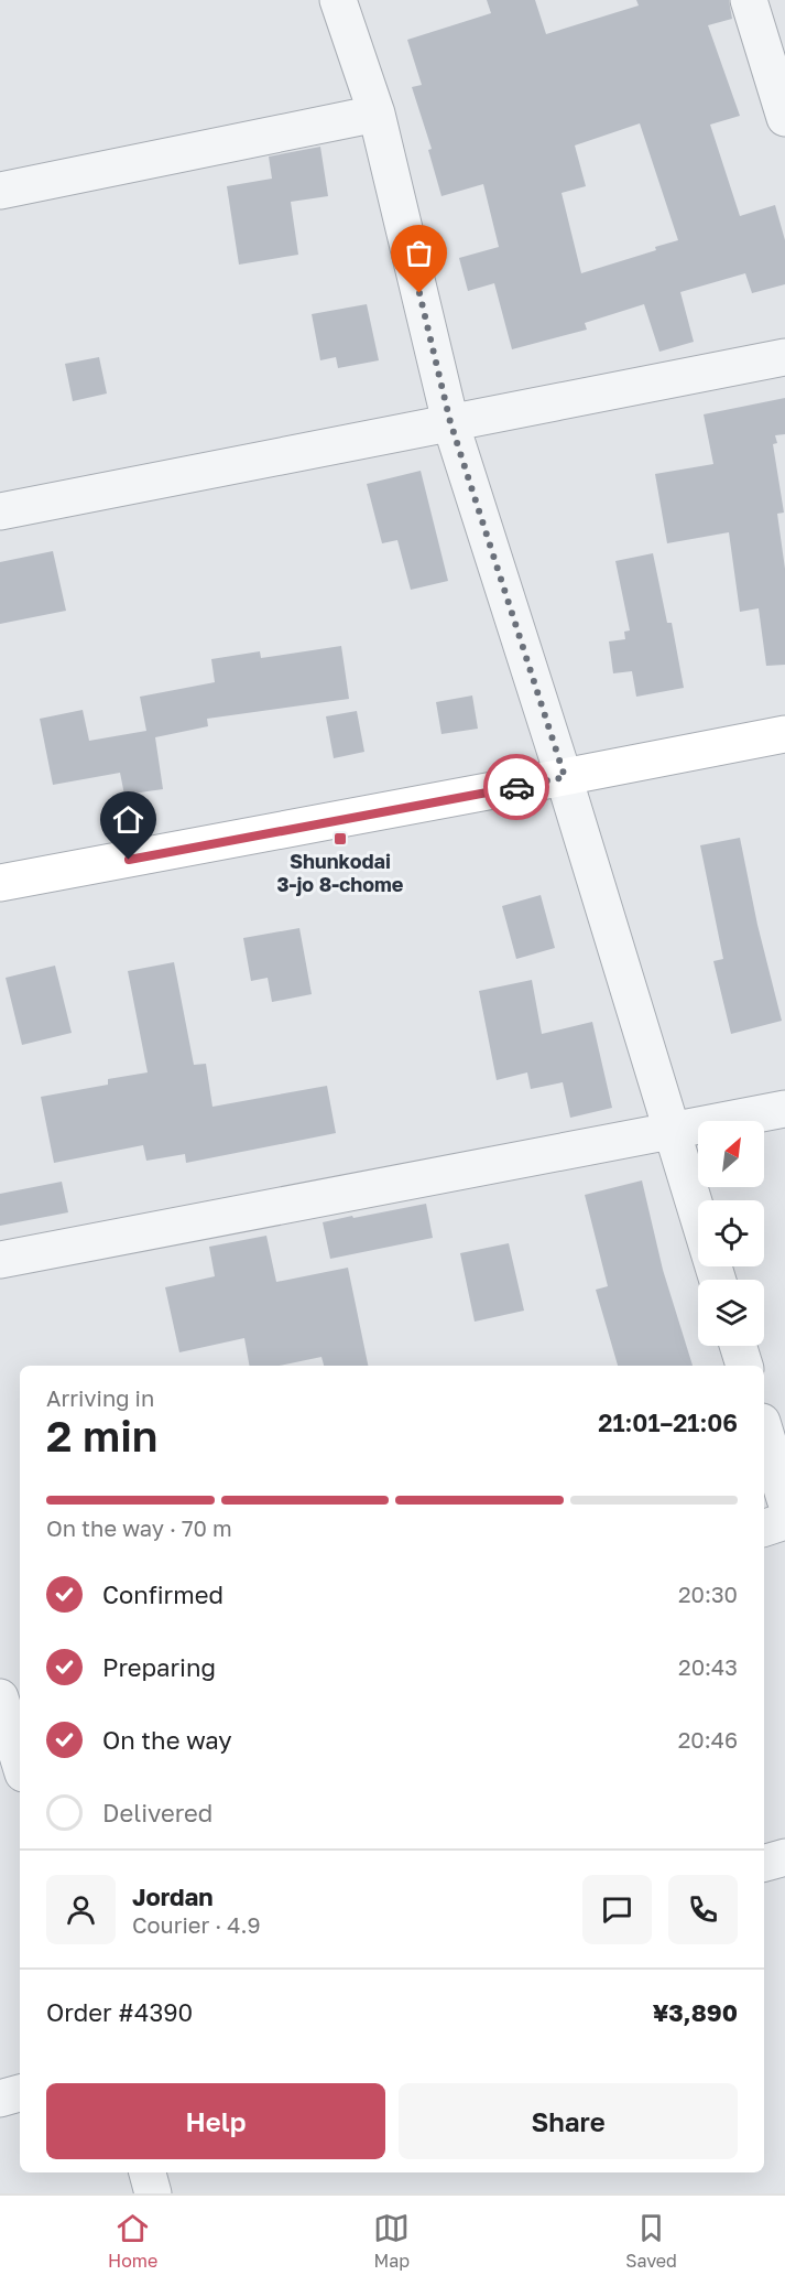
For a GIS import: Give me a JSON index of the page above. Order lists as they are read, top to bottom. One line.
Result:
{"places":{"transit":["Shunkodai 3-jo 8-chome"]},"north":"top right","page":{"heading":["2 min","Arriving in","21:01–21:06"],"panel":["Jordan","Courier · 4.9","Order #4390","¥3,890"],"bar":"On the way · 70 m","list":[["Confirmed","20:30"],["Preparing","20:43"],["On the way","20:46"],"Delivered"],"buttons":["Help","Share"],"tabs":["Home","Map","Saved"]}}
